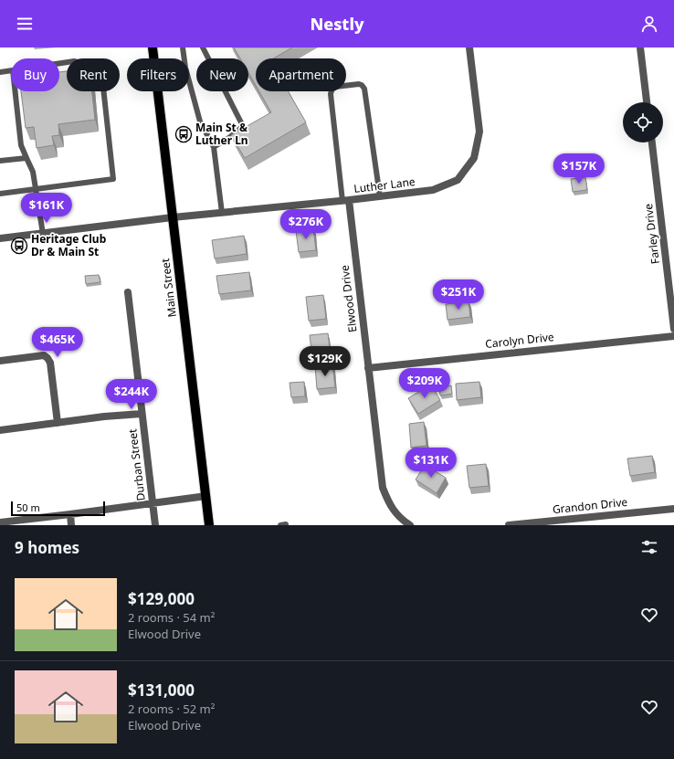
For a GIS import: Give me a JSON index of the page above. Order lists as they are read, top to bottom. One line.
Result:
{"streets":{"main road":["Main Street"],"street":["Luther Lane","Farley Drive","Elwood Drive","Carolyn Drive","Durban Street","Grandon Drive"]},"crossings":[["Luther Lane","Main Street"],["Luther Lane","Elwood Drive"],["Elwood Drive","Carolyn Drive"]],"places":{"bus stop":["Main St & Luther Ln","Heritage Club Dr & Main St"]},"scale_bar":"50 m","page":{"header":"Nestly","chip":["Buy","Rent","Filters","New","Apartment"],"price":["$157K","$161K","$276K","$251K","$465K","$129K","$209K","$244K","$131K"],"scale":"50 m","heading":"9 homes","list":[{"name":"$129,000","note":"2 rooms · 54 m² · Elwood Drive"},{"name":"$131,000","note":"2 rooms · 52 m² · Elwood Drive"}]}}
